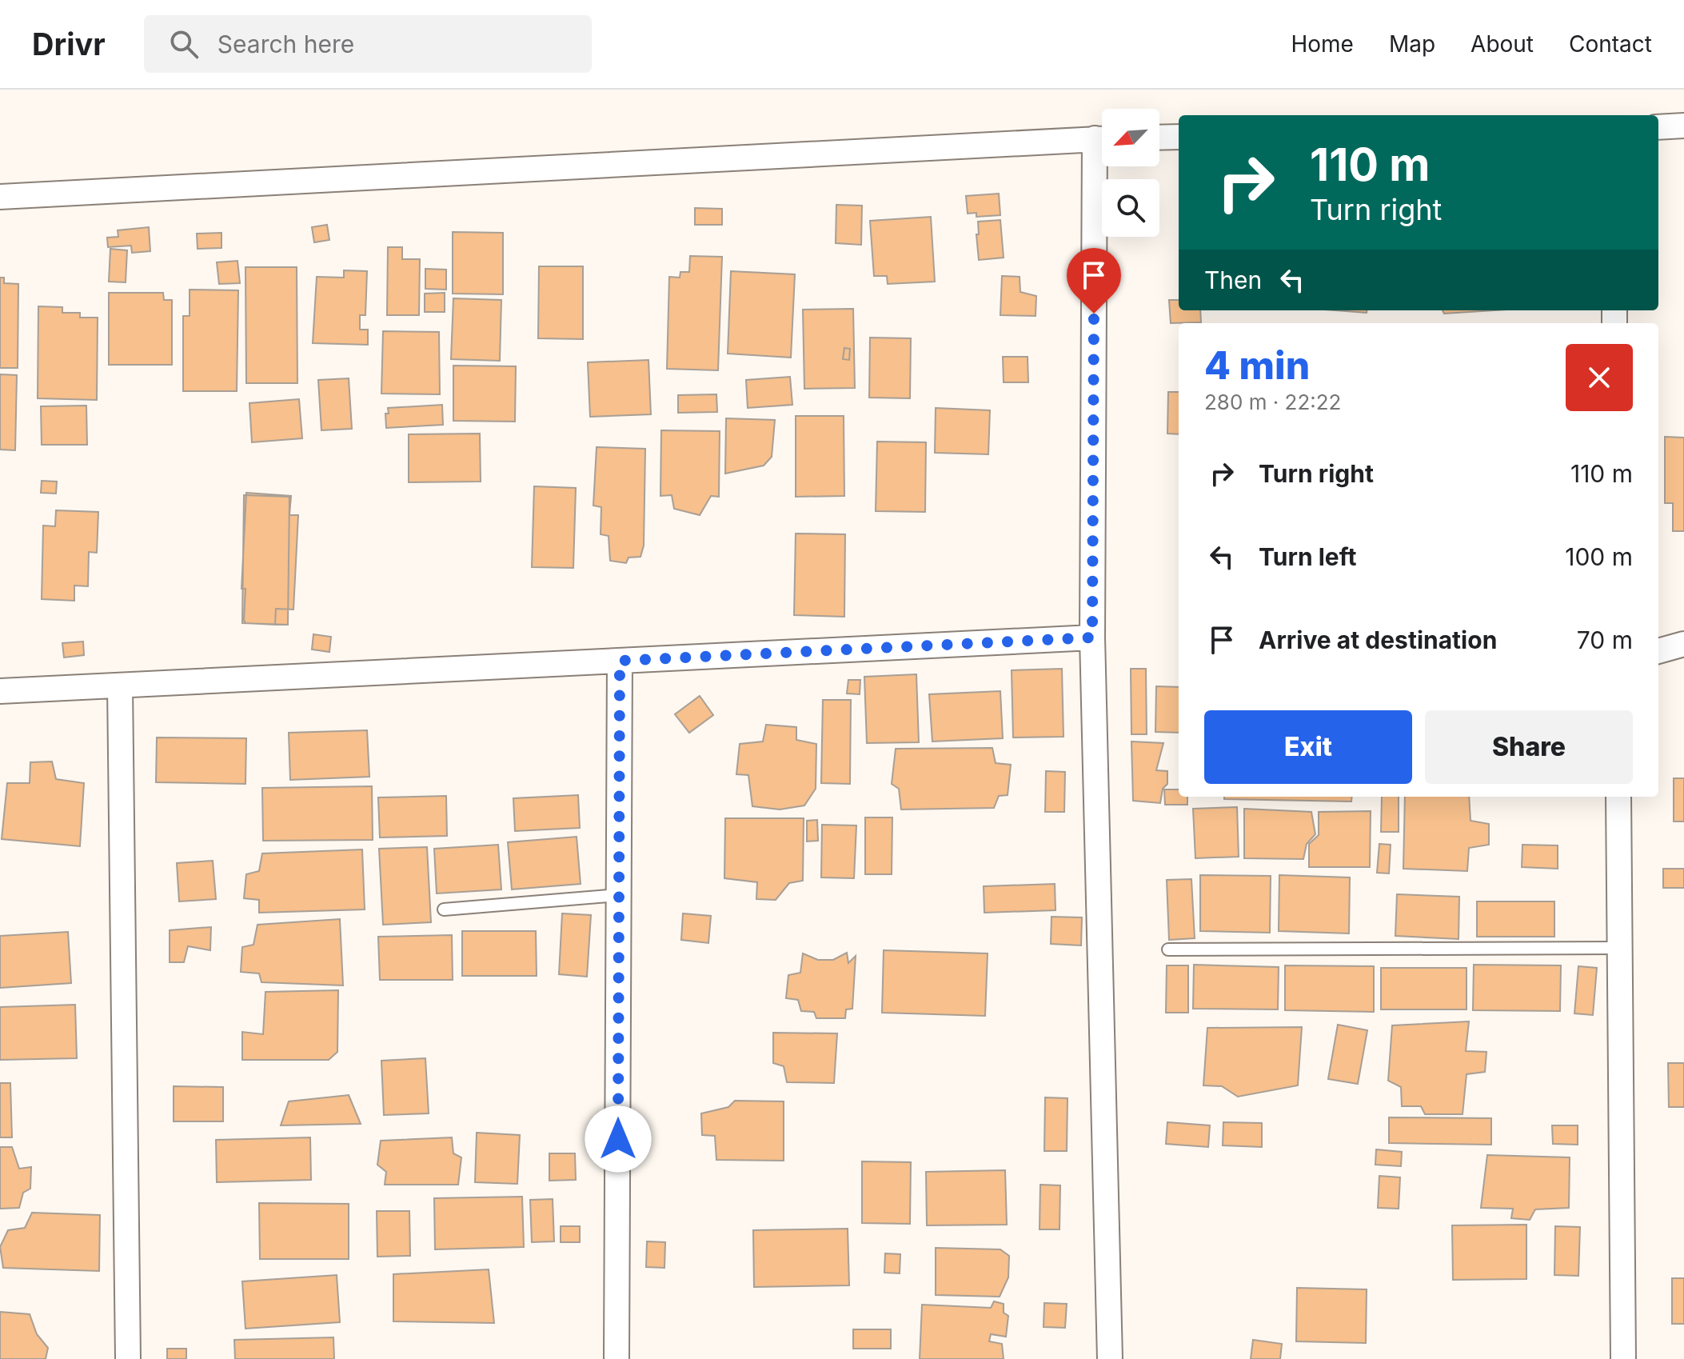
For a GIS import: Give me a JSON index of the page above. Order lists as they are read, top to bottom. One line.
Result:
{"north":"bottom left","page":{"header":"Drivr","search":"Search here","nav":["Home","Map","About","Contact"],"turn":["110 m","Turn right"],"then":"Then","heading":["4 min","280 m · 22:22"],"list":[{"name":"Turn right","value":"110 m"},{"name":"Turn left","value":"100 m"},{"name":"Arrive at destination","value":"70 m"}],"buttons":["Exit","Share"]}}
